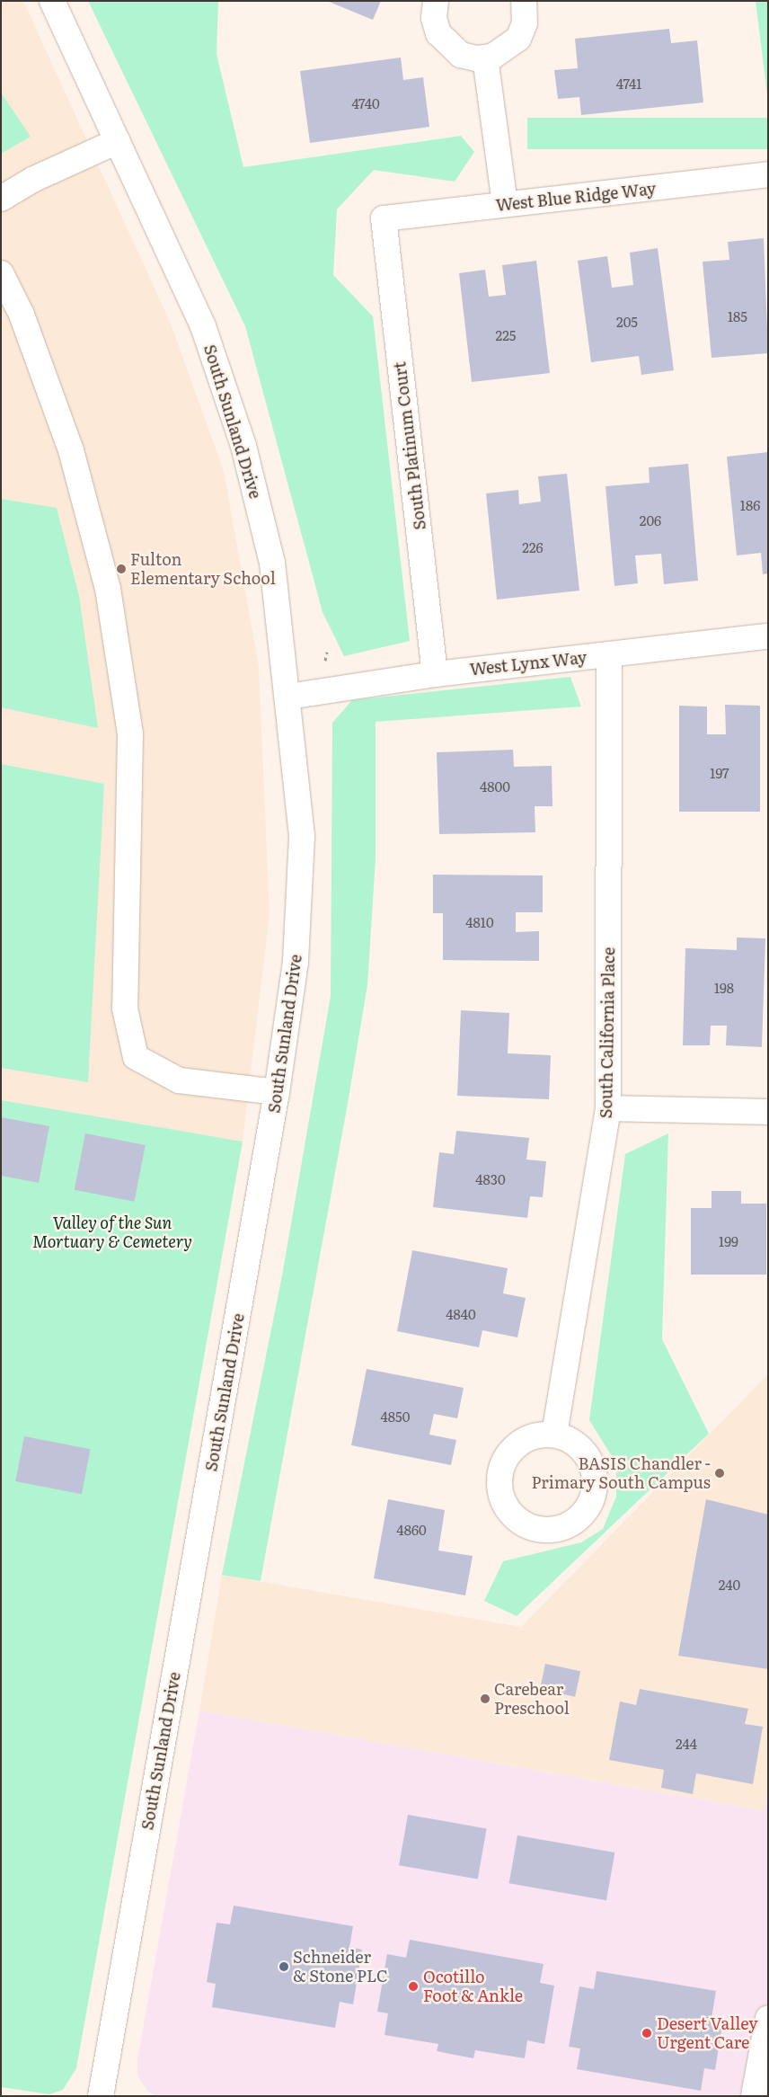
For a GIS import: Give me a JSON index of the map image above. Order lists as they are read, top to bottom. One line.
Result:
{"streets":{"street":["West Blue Ridge Way","South Sunland Drive","South Platinum Court","West Lynx Way","South California Place"]},"crossings":[["West Blue Ridge Way","South Platinum Court"],["South Sunland Drive","West Lynx Way"],["South Platinum Court","West Lynx Way"],["West Lynx Way","South California Place"]],"parks":["Valley of the Sun Mortuary & Cemetery"],"places":["Fulton Elementary School","BASIS Chandler - Primary South Campus","Carebear Preschool","Schneider & Stone PLC","Ocotillo Foot & Ankle","Desert Valley Urgent Care"],"house_numbers":["4741","4740","185","205","225","186","206","226","197","4800","4810","198","4830","199","4840","4850","4860","240","244"]}
